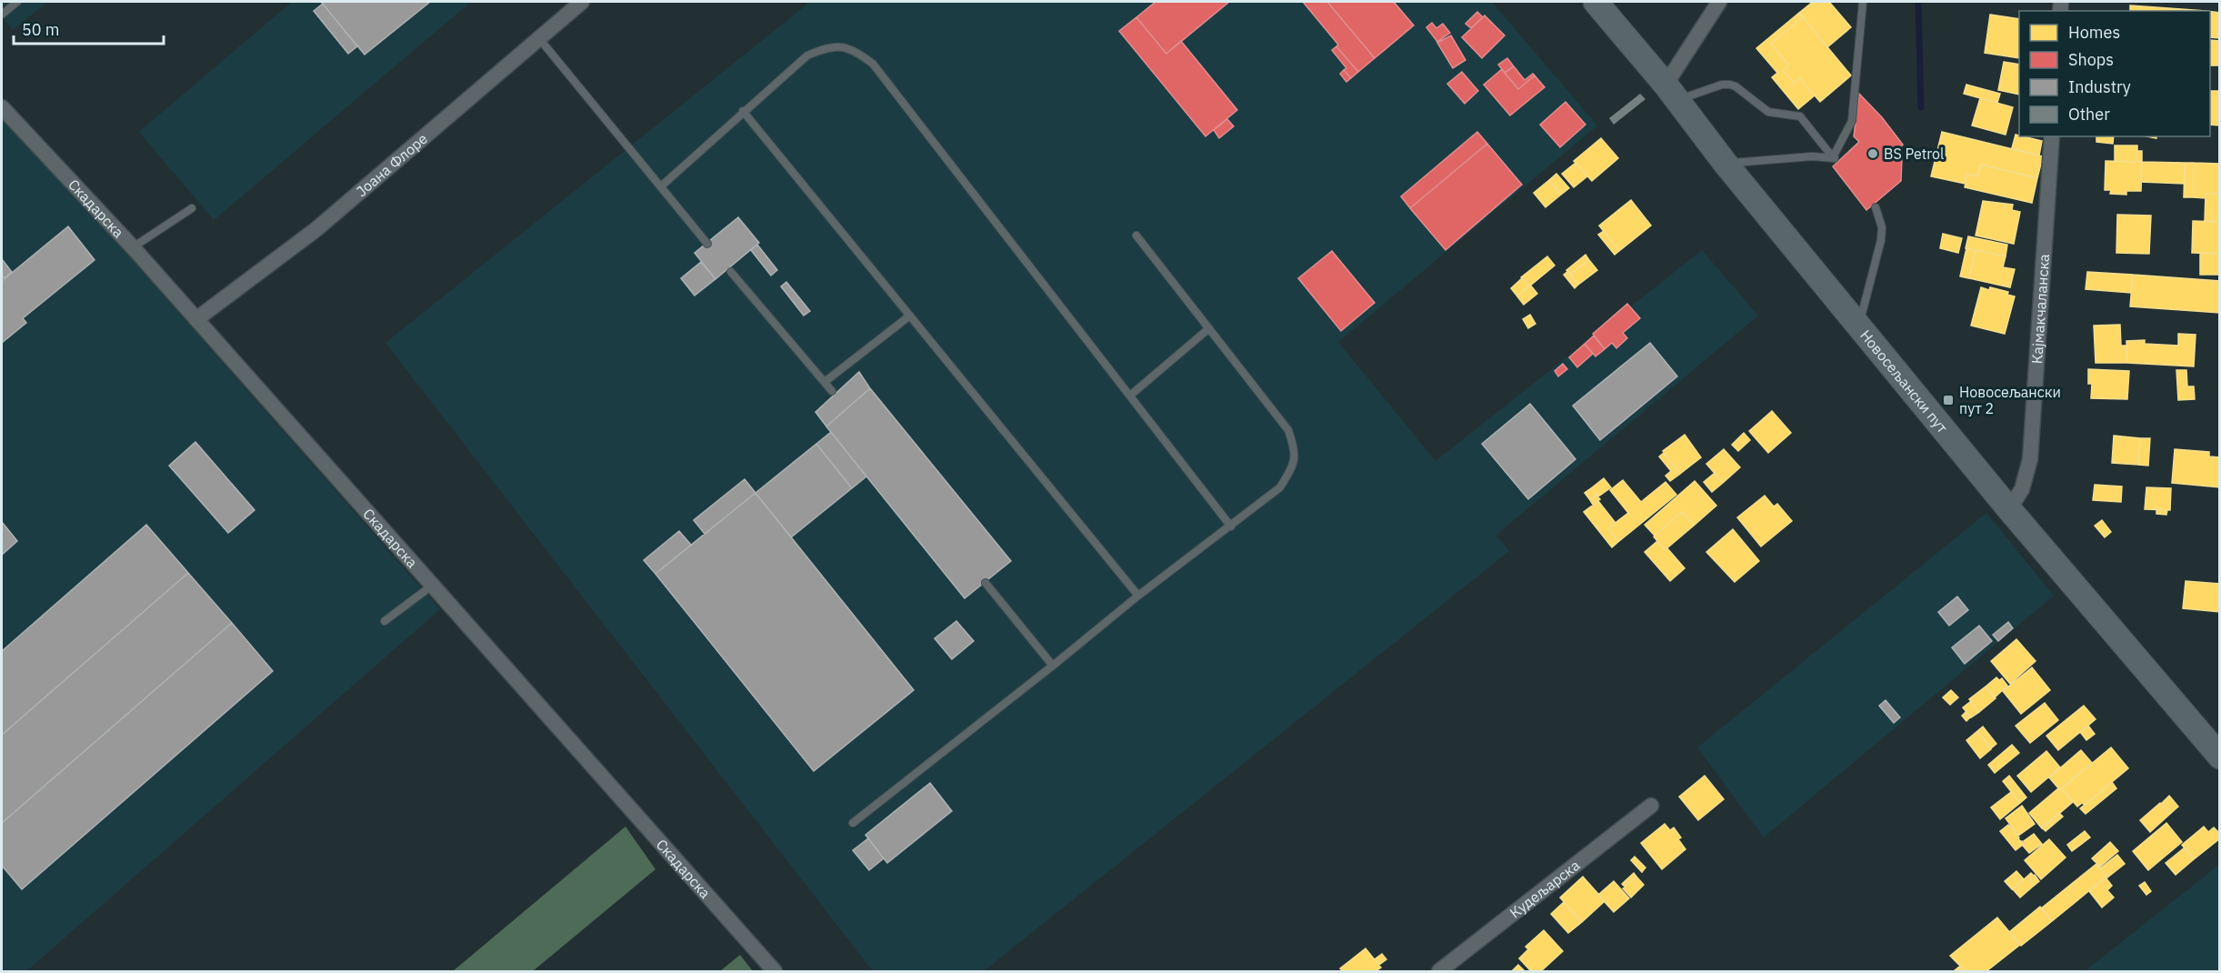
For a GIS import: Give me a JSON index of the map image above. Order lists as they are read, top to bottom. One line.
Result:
{"streets":{"main road":["Новосељански пут"],"street":["Јоана Флоре","Скадарска","Кајмакчаланска","Кудељарска"]},"crossings":[["Јоана Флоре","Скадарска"],["Кајмакчаланска","Новосељански пут"]],"places":{"other":["BS Petrol"],"transit":["Новосељански пут 2"]},"legend":["Homes","Shops","Industry","Other"],"scale_bar":"50 m"}
